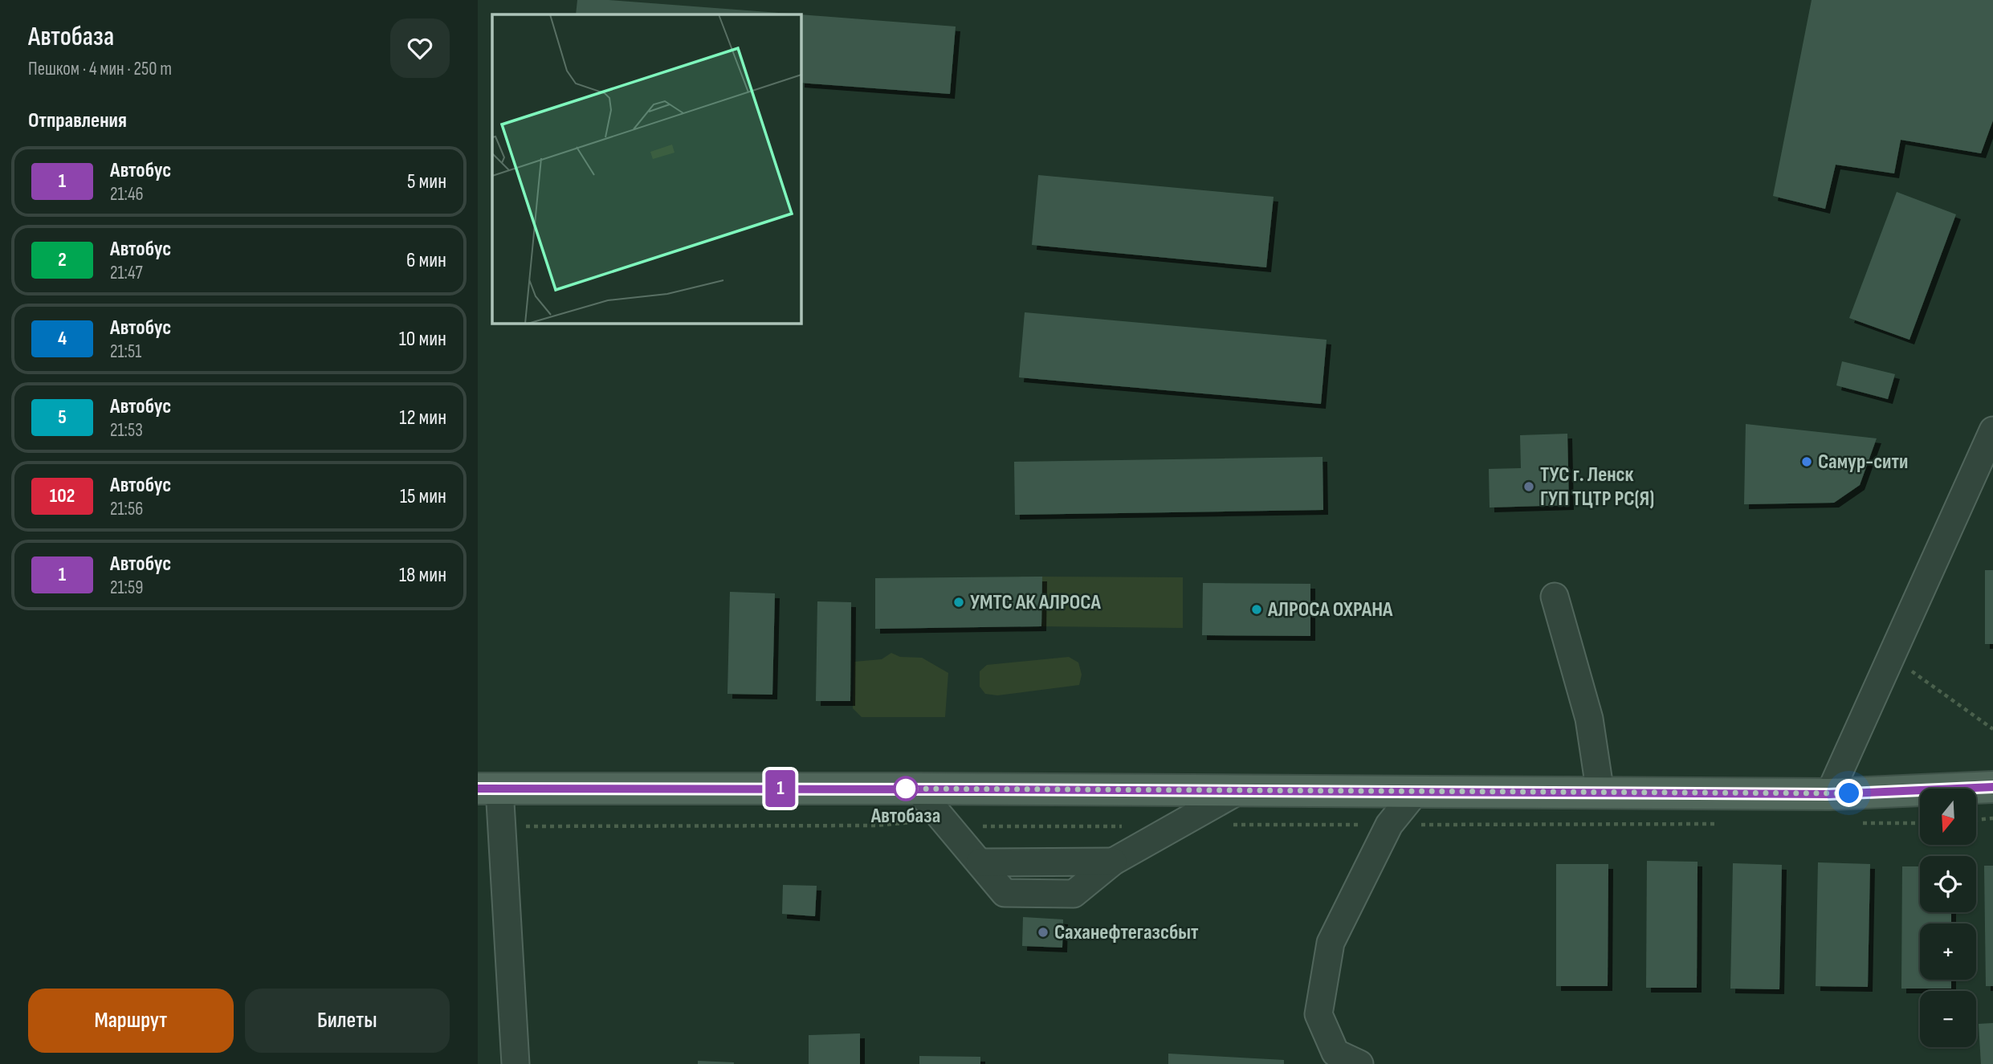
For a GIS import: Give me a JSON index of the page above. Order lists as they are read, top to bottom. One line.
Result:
{"places":["Самур-сити","ТУС г. Ленск ГУП ТЦТР РС(Я)","УМТС АК АЛРОСА","АЛРОСА ОХРАНА","Автобаза","Саханефтегазсбыт"],"lines":["bus line 1"],"north":"bottom","page":{"heading":[["Автобаза","Пешком · 4 мин · 250 m"],"Отправления"],"on_map":"1","list":[{"mark":"1","name":"Автобус","note":"21:46","value":"5 мин"},{"mark":"2","name":"Автобус","note":"21:47","value":"6 мин"},{"mark":"4","name":"Автобус","note":"21:51","value":"10 мин"},{"mark":"5","name":"Автобус","note":"21:53","value":"12 мин"},{"mark":"102","name":"Автобус","note":"21:56","value":"15 мин"},{"mark":"1","name":"Автобус","note":"21:59","value":"18 мин"}],"map_buttons":["+","−"],"buttons":["Маршрут","Билеты"]}}
